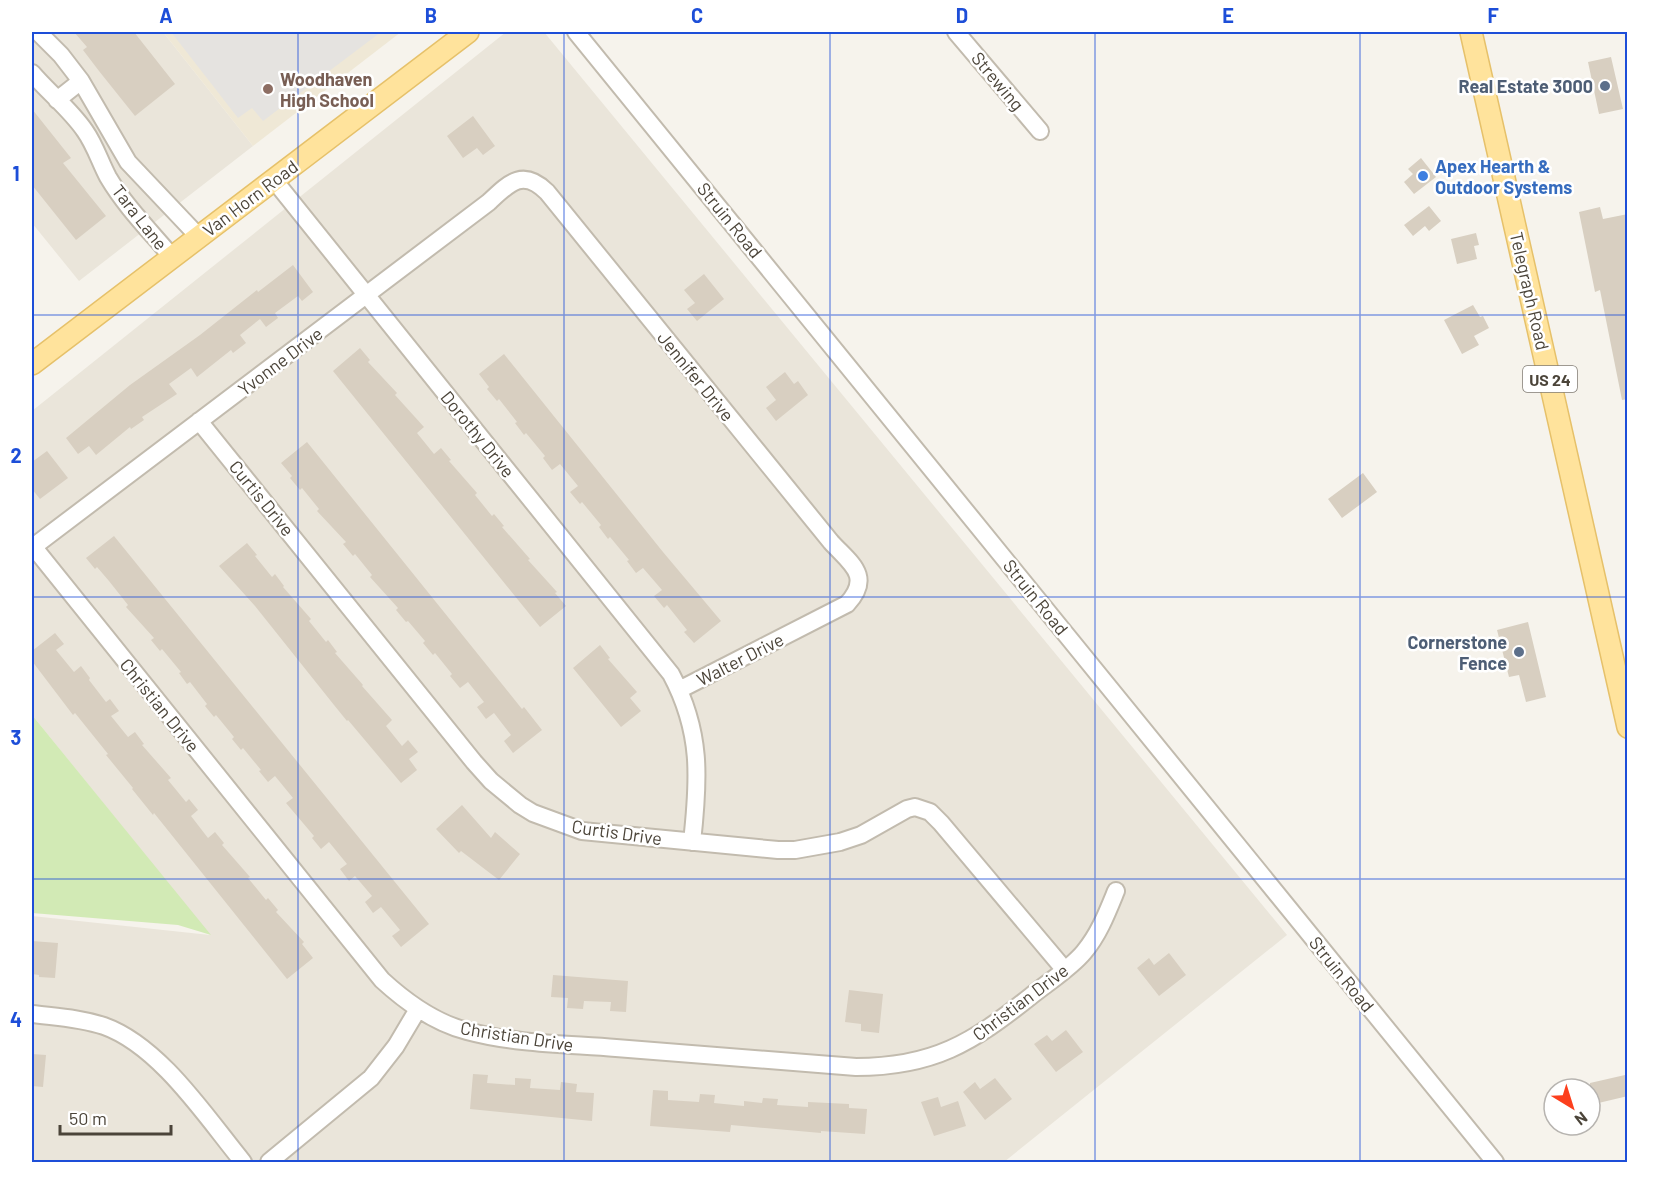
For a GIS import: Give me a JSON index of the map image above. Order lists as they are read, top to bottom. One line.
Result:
{"streets":{"main road":["Van Horn Road","Telegraph Road","US 24"],"street":["Strewing","Tara Lane","Struin Road","Yvonne Drive","Jennifer Drive","Dorothy Drive","Curtis Drive","Walter Drive","Christian Drive"]},"crossings":[["Van Horn Road","Tara Lane"],["Van Horn Road","Dorothy Drive"],["Yvonne Drive","Jennifer Drive"],["Yvonne Drive","Dorothy Drive"],["Yvonne Drive","Curtis Drive"],["Yvonne Drive","Christian Drive"],["Jennifer Drive","Walter Drive"],["Dorothy Drive","Walter Drive"],["Curtis Drive","Walter Drive"],["Curtis Drive","Christian Drive"]],"places":["Real Estate 3000","Woodhaven High School","Apex Hearth & Outdoor Systems","Cornerstone Fence"],"scale_bar":"50 m","north":"bottom right","grid":{"columns":["A","B","C","D","E","F"],"rows":["1","2","3","4"]}}
